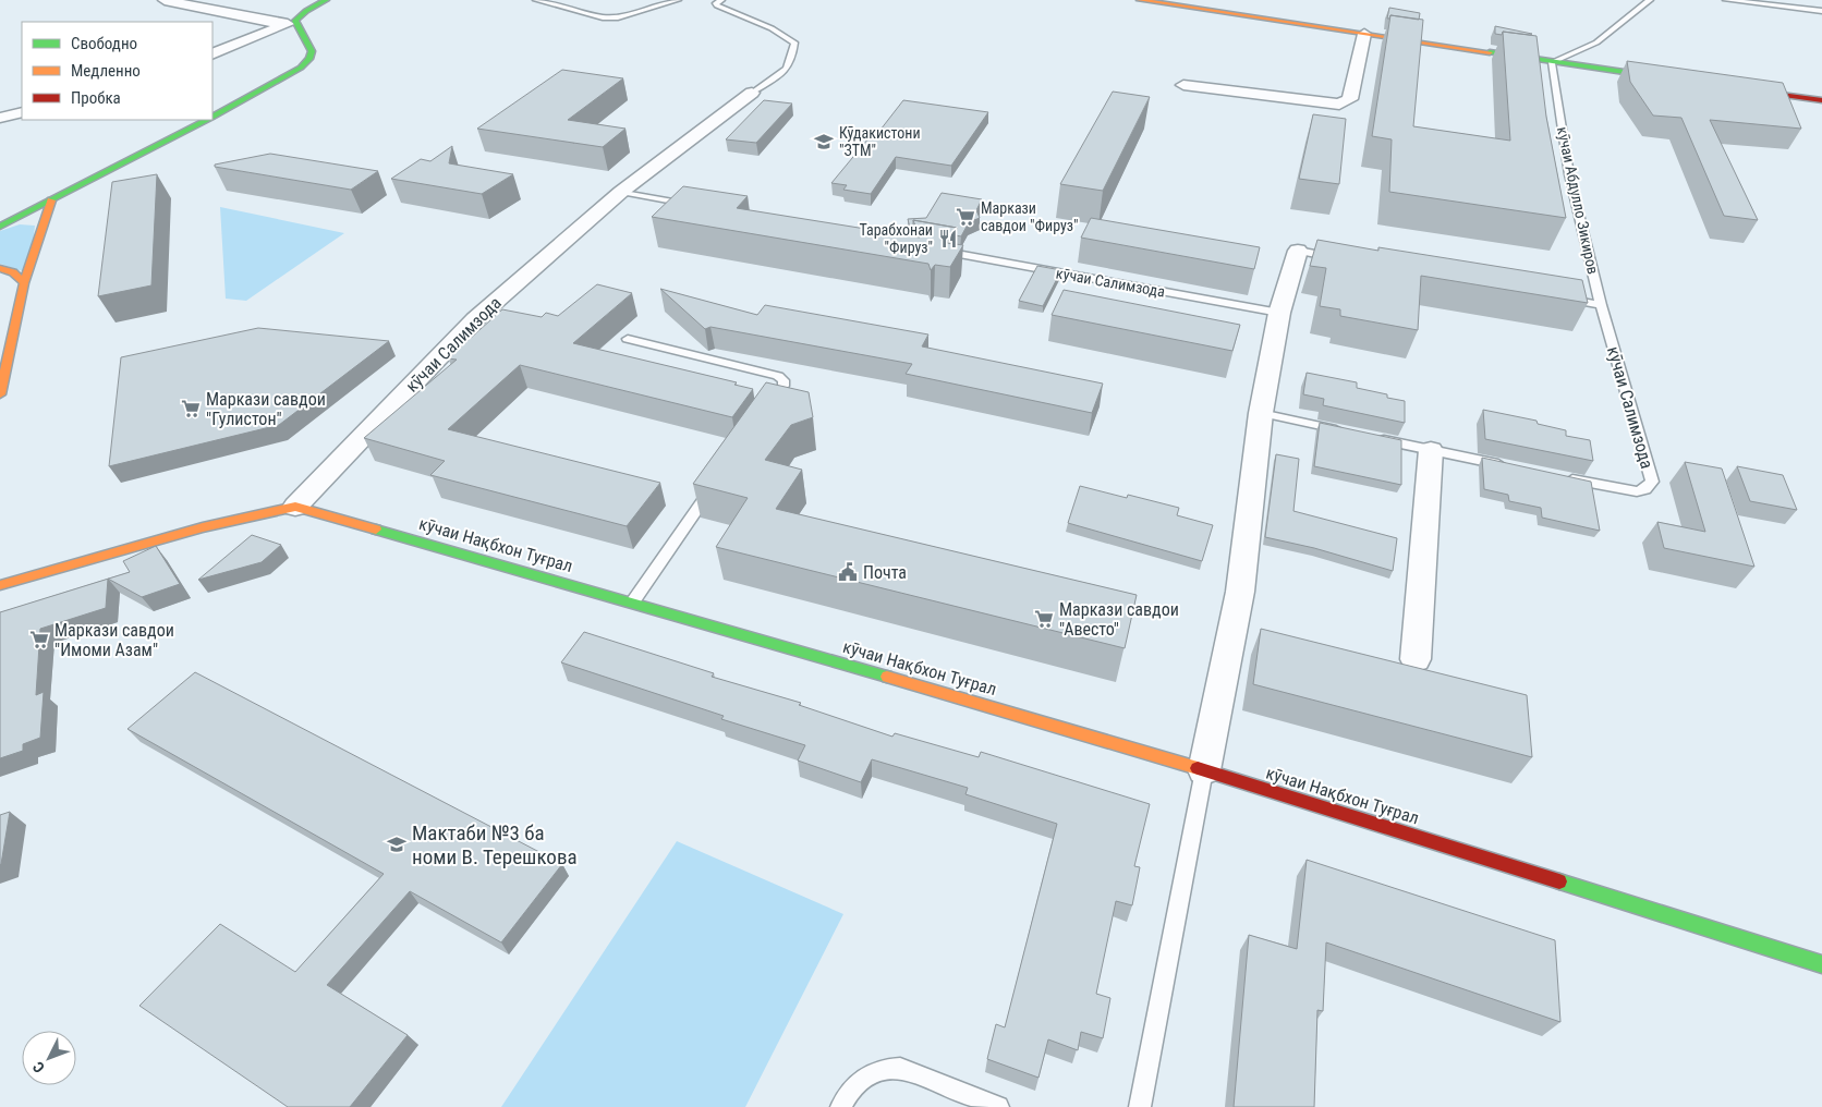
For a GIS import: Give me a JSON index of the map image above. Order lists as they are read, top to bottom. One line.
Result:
{"streets":{"street":["кӯчаи Салимзода","кӯчаи Нақбхон Туғрал"],"lane":["кӯчаи Абдулло Зикиров"]},"crossings":[["кӯчаи Абдулло Зикиров","кӯчаи Салимзода"],["кӯчаи Салимзода","кӯчаи Нақбхон Туғрал"]],"places":{"school or university":["Кӯдакистони \"ЗТМ\"","Мактаби №3 ба номи В. Терешкова"],"supermarket":["Маркази савдои \"Фируз\"","Маркази савдои \"Гулистон\"","Маркази савдои \"Авесто\"","Маркази савдои \"Имоми Азам\""],"restaurant":["Тарабхонаи \"Фируз\""],"public building":["Почта"]},"legend":["Свободно","Медленно","Пробка"],"north":"bottom left"}
